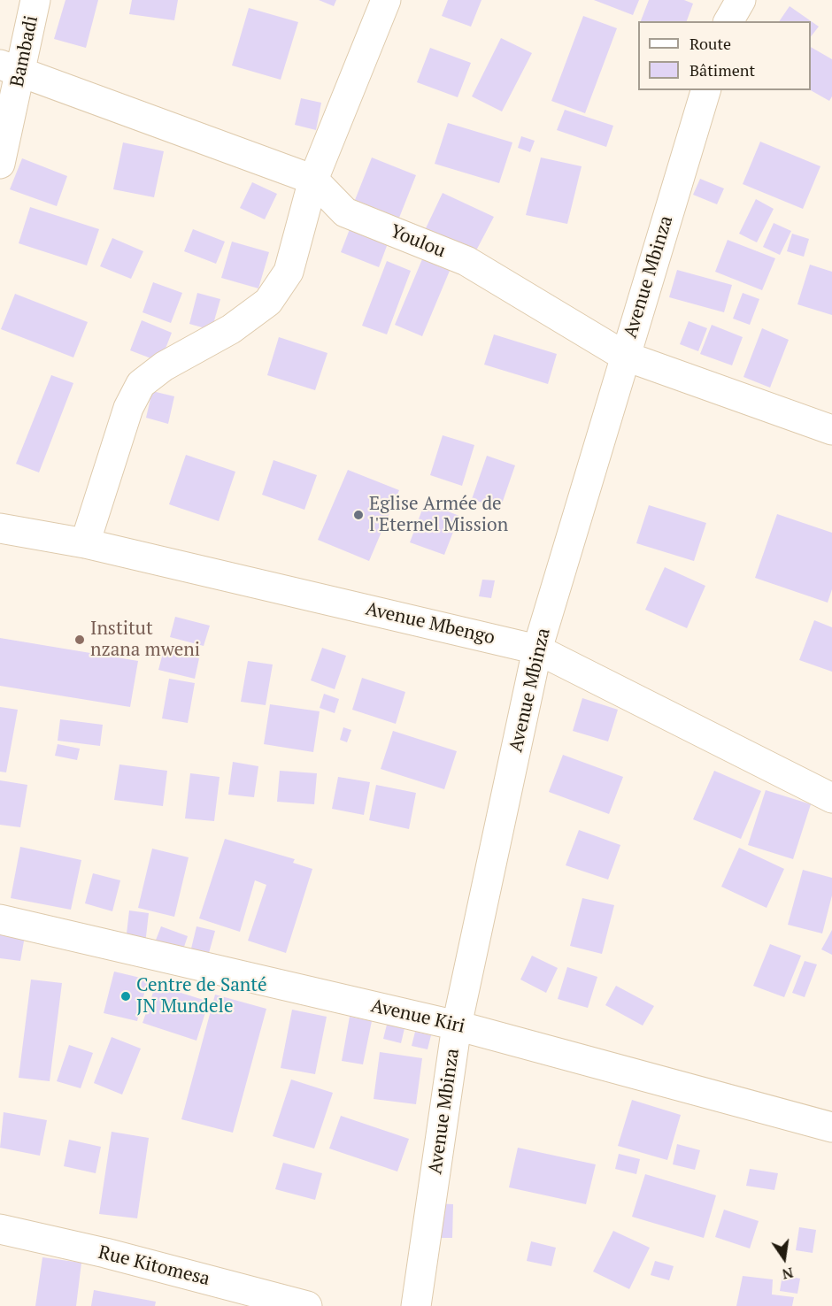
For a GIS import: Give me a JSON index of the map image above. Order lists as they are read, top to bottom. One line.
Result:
{"streets":{"street":["Bambadi","Youlou","Avenue Mbinza","Avenue Mbengo","Avenue Kiri","Rue Kitomesa"]},"crossings":[["Bambadi","Youlou"],["Youlou","Avenue Mbinza"],["Avenue Mbinza","Avenue Mbengo"],["Avenue Mbinza","Avenue Kiri"]],"places":["Eglise Armée de l'Eternel Mission","Institut nzana mweni","Centre de Santé JN Mundele"],"legend":["Route","Bâtiment"],"north":"bottom"}
